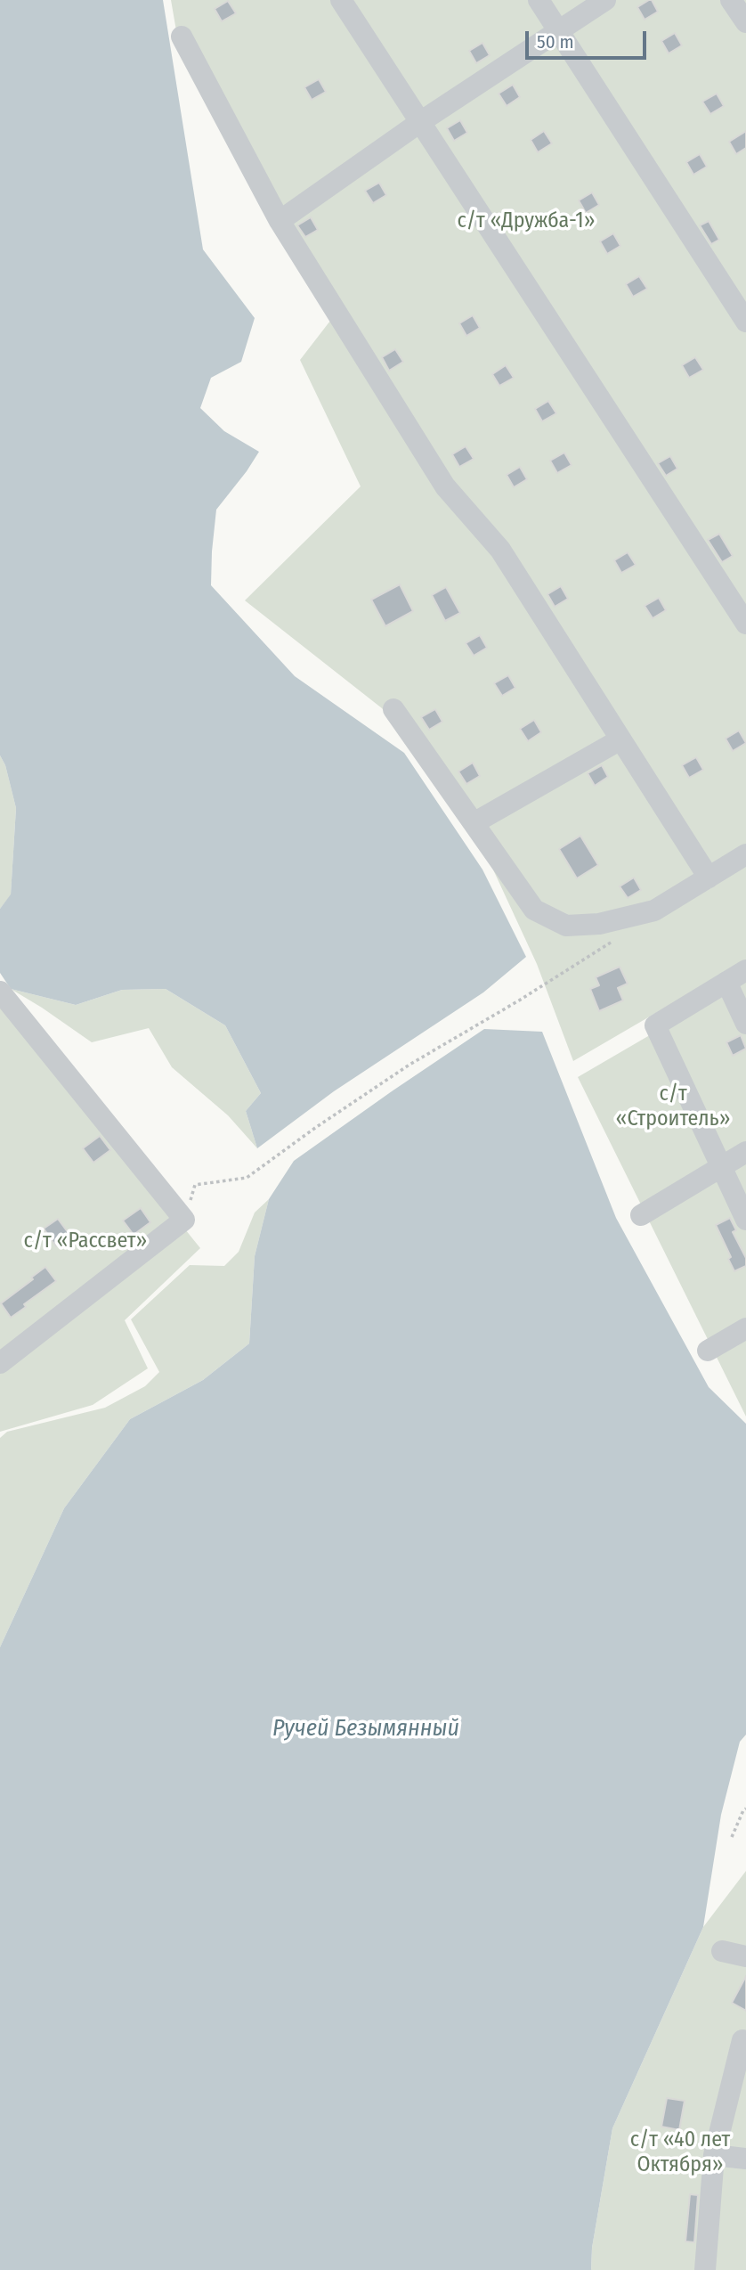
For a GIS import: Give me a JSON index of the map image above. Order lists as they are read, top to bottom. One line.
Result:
{"water":["Ручей Безымянный"],"parks":["с/т «Дружба-1»","с/т «Строитель»","с/т «Рассвет»","с/т «40 лет Октября»"],"scale_bar":"50 m"}
